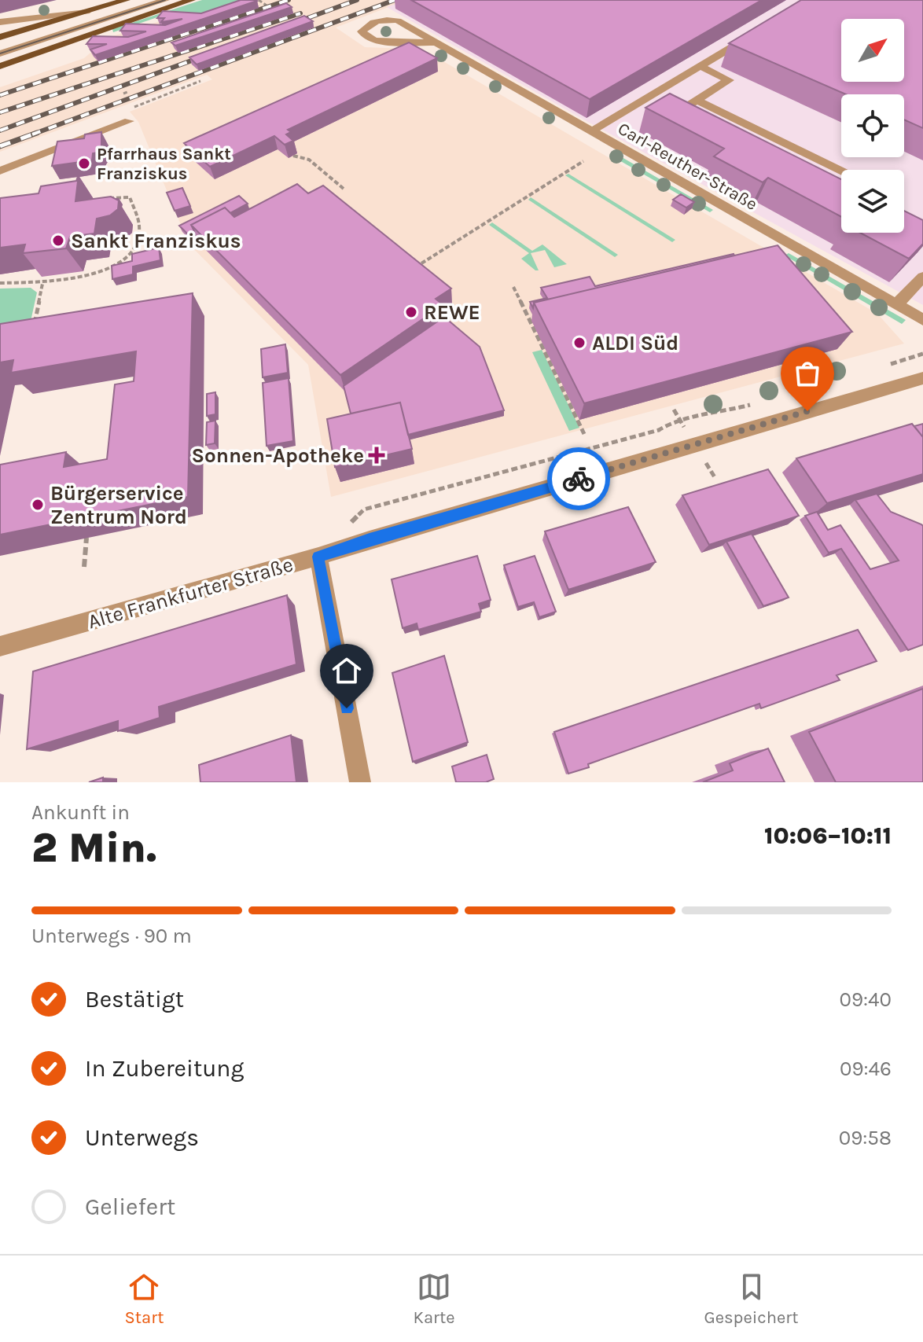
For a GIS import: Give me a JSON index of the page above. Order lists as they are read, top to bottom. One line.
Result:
{"streets":{"street":["Carl-Reuther-Straße","Alte Frankfurter Straße"]},"places":{"other":["Pfarrhaus Sankt Franziskus","Sankt Franziskus","REWE","ALDI Süd","Bürgerservice Zentrum Nord"],"health":["Sonnen-Apotheke"]},"north":"top right","page":{"heading":["2 Min.","Ankunft in","10:06–10:11"],"bar":"Unterwegs · 90 m","list":[["Bestätigt","09:40"],["In Zubereitung","09:46"],["Unterwegs","09:58"],"Geliefert"],"tabs":["Start","Karte","Gespeichert"]}}
